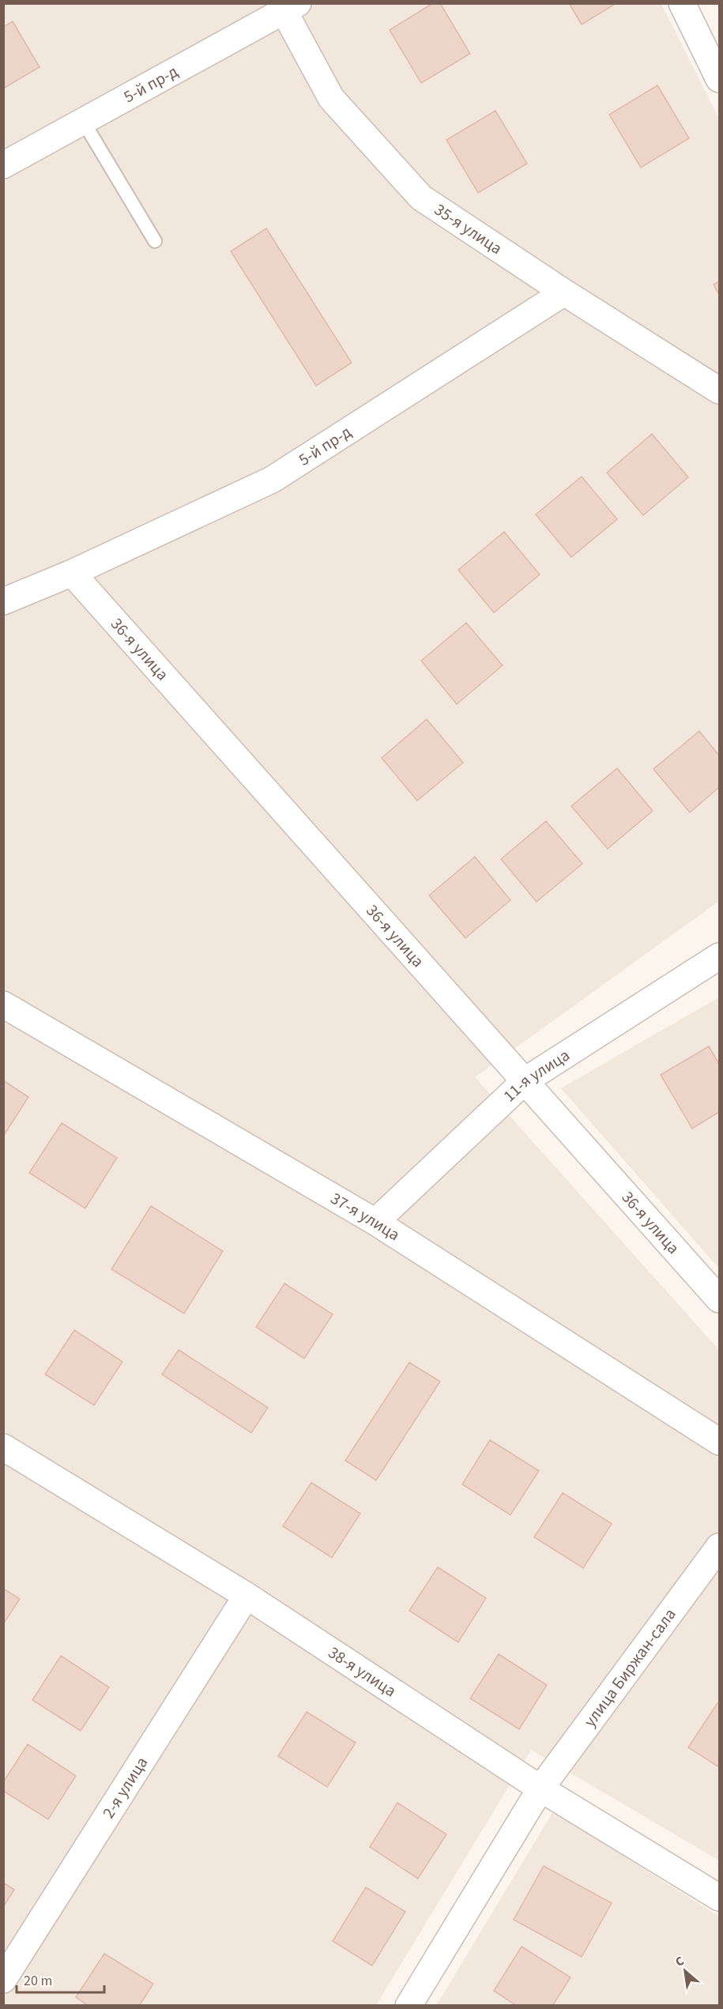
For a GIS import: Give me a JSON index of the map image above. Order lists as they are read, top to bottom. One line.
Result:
{"streets":{"street":["5-й пр-д","35-я улица","36-я улица","11-я улица","37-я улица","улица Биржан-сала","38-я улица","2-я улица"]},"crossings":[["5-й пр-д","35-я улица"],["5-й пр-д","36-я улица"],["36-я улица","11-я улица"],["11-я улица","37-я улица"],["улица Биржан-сала","38-я улица"],["38-я улица","2-я улица"]],"scale_bar":"20 m","north":"top left"}
